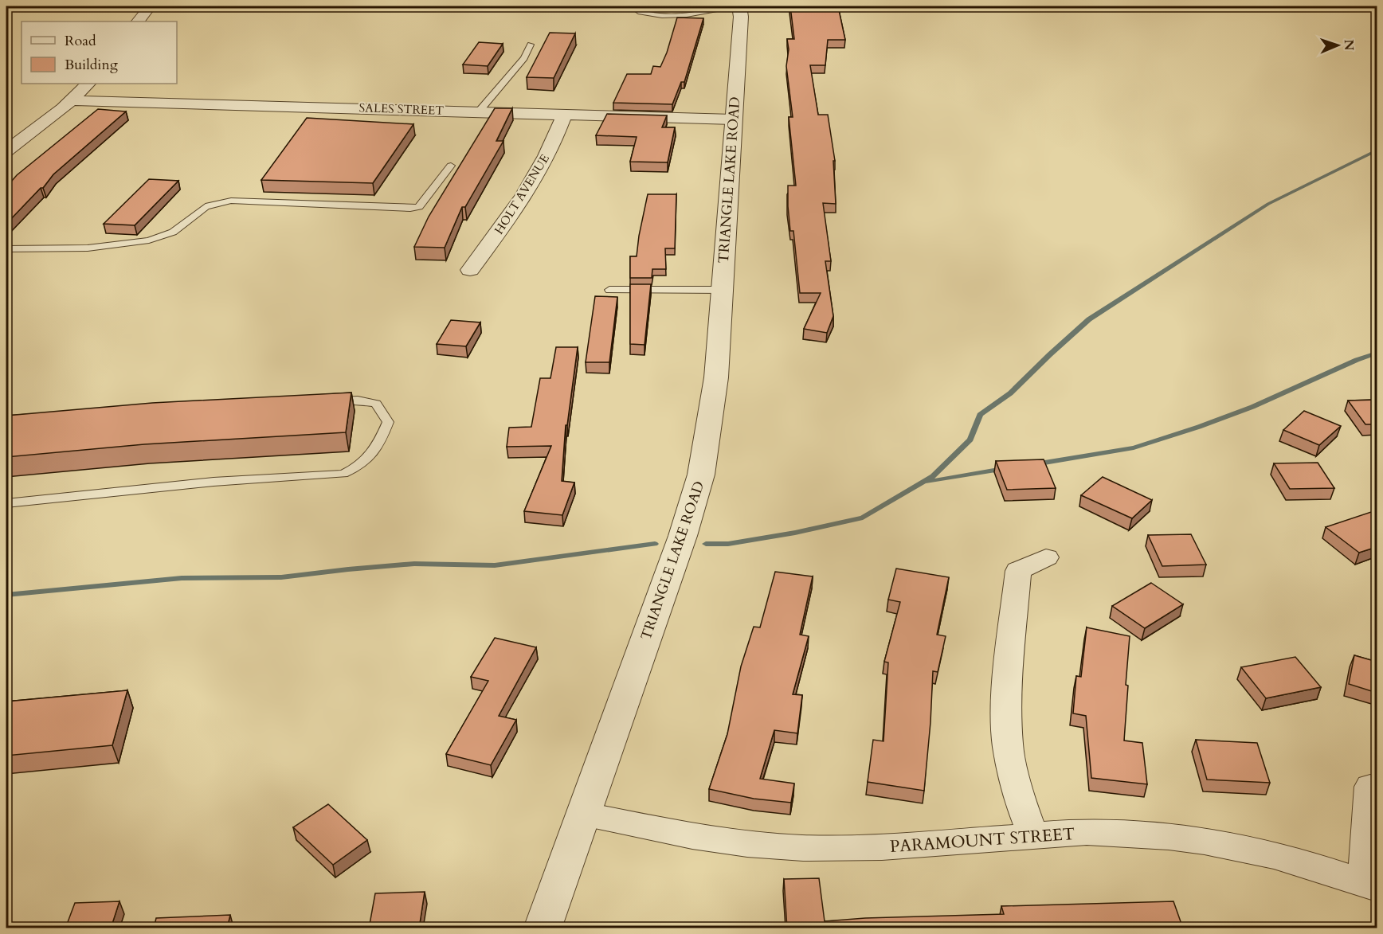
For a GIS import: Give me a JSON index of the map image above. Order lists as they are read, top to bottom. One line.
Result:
{"streets":{"street":["SALES STREET","TRIANGLE LAKE ROAD","HOLT AVENUE","PARAMOUNT STREET"]},"crossings":[["SALES STREET","TRIANGLE LAKE ROAD"],["SALES STREET","HOLT AVENUE"],["TRIANGLE LAKE ROAD","PARAMOUNT STREET"]],"legend":["Road","Building"],"north":"right"}
